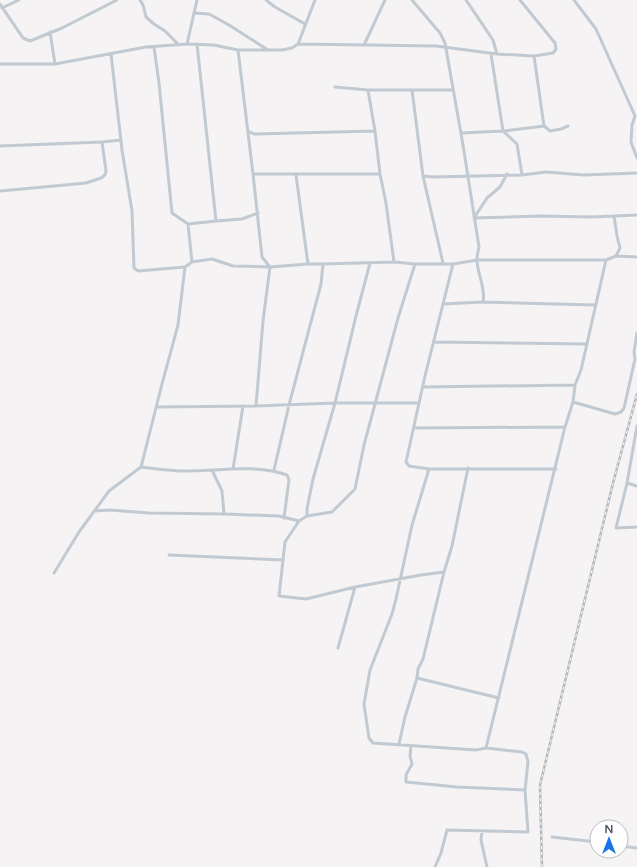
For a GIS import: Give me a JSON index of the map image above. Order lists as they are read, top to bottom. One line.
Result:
{"north":"top"}
